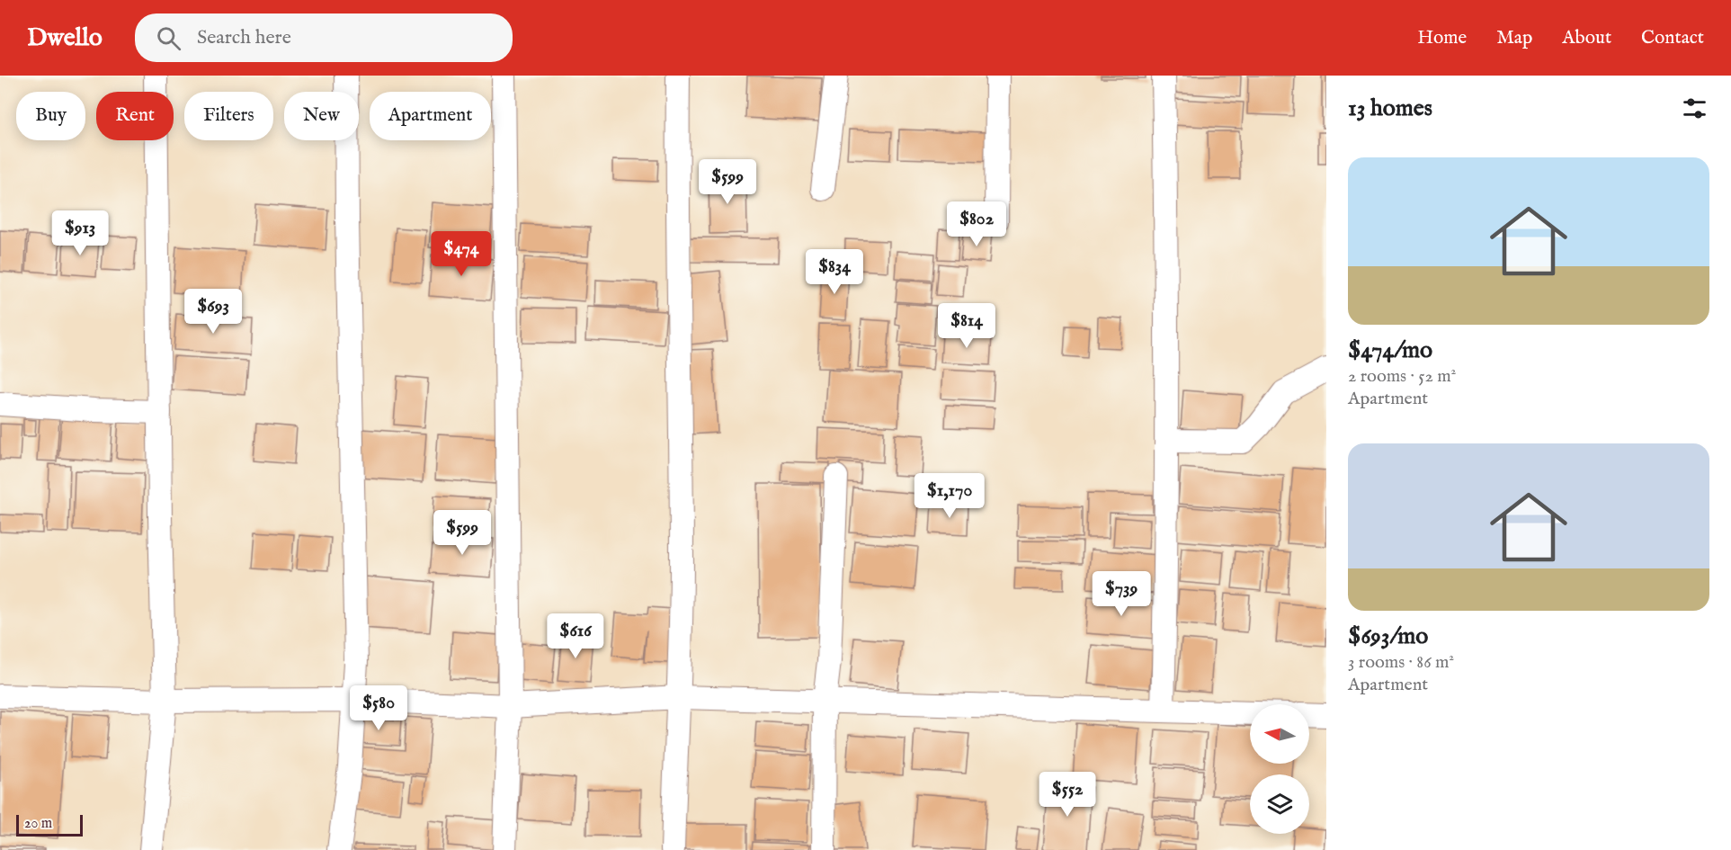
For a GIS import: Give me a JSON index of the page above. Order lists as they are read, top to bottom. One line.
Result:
{"scale_bar":"20 m","north":"left","page":{"header":"Dwello","search":"Search here","nav":["Home","Map","About","Contact"],"heading":"13 homes","chip":["Buy","Rent","Filters","New","Apartment"],"list":[{"name":"$474/mo","note":"2 rooms · 52 m² · Apartment"},{"name":"$693/mo","note":"3 rooms · 86 m² · Apartment"}],"price":["$599","$802","$913","$474","$834","$693","$814","$1,170","$599","$739","$616","$580","$552"],"scale":"20 m"}}
